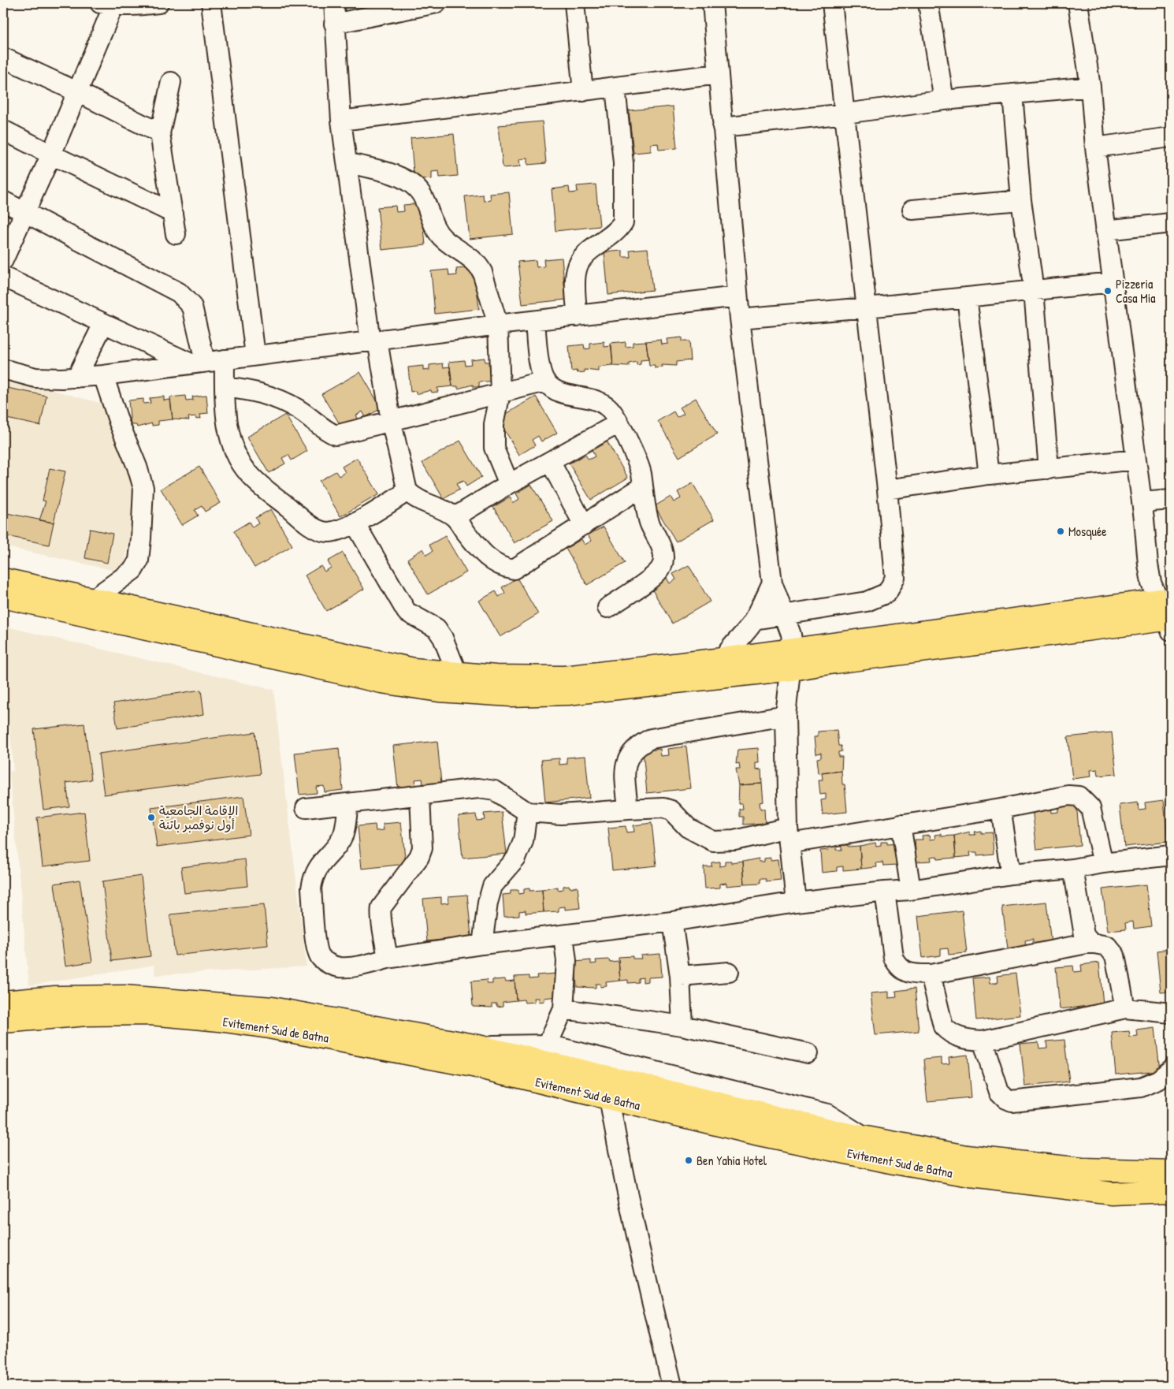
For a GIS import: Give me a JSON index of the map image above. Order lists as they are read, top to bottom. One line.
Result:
{"streets":{"main road":["Evitement Sud de Batna"]},"places":["Pizzeria Casa Mia","Mosquée","الإقامة الجامعية أول نوفمبر باتنة","Ben Yahia Hotel"]}
